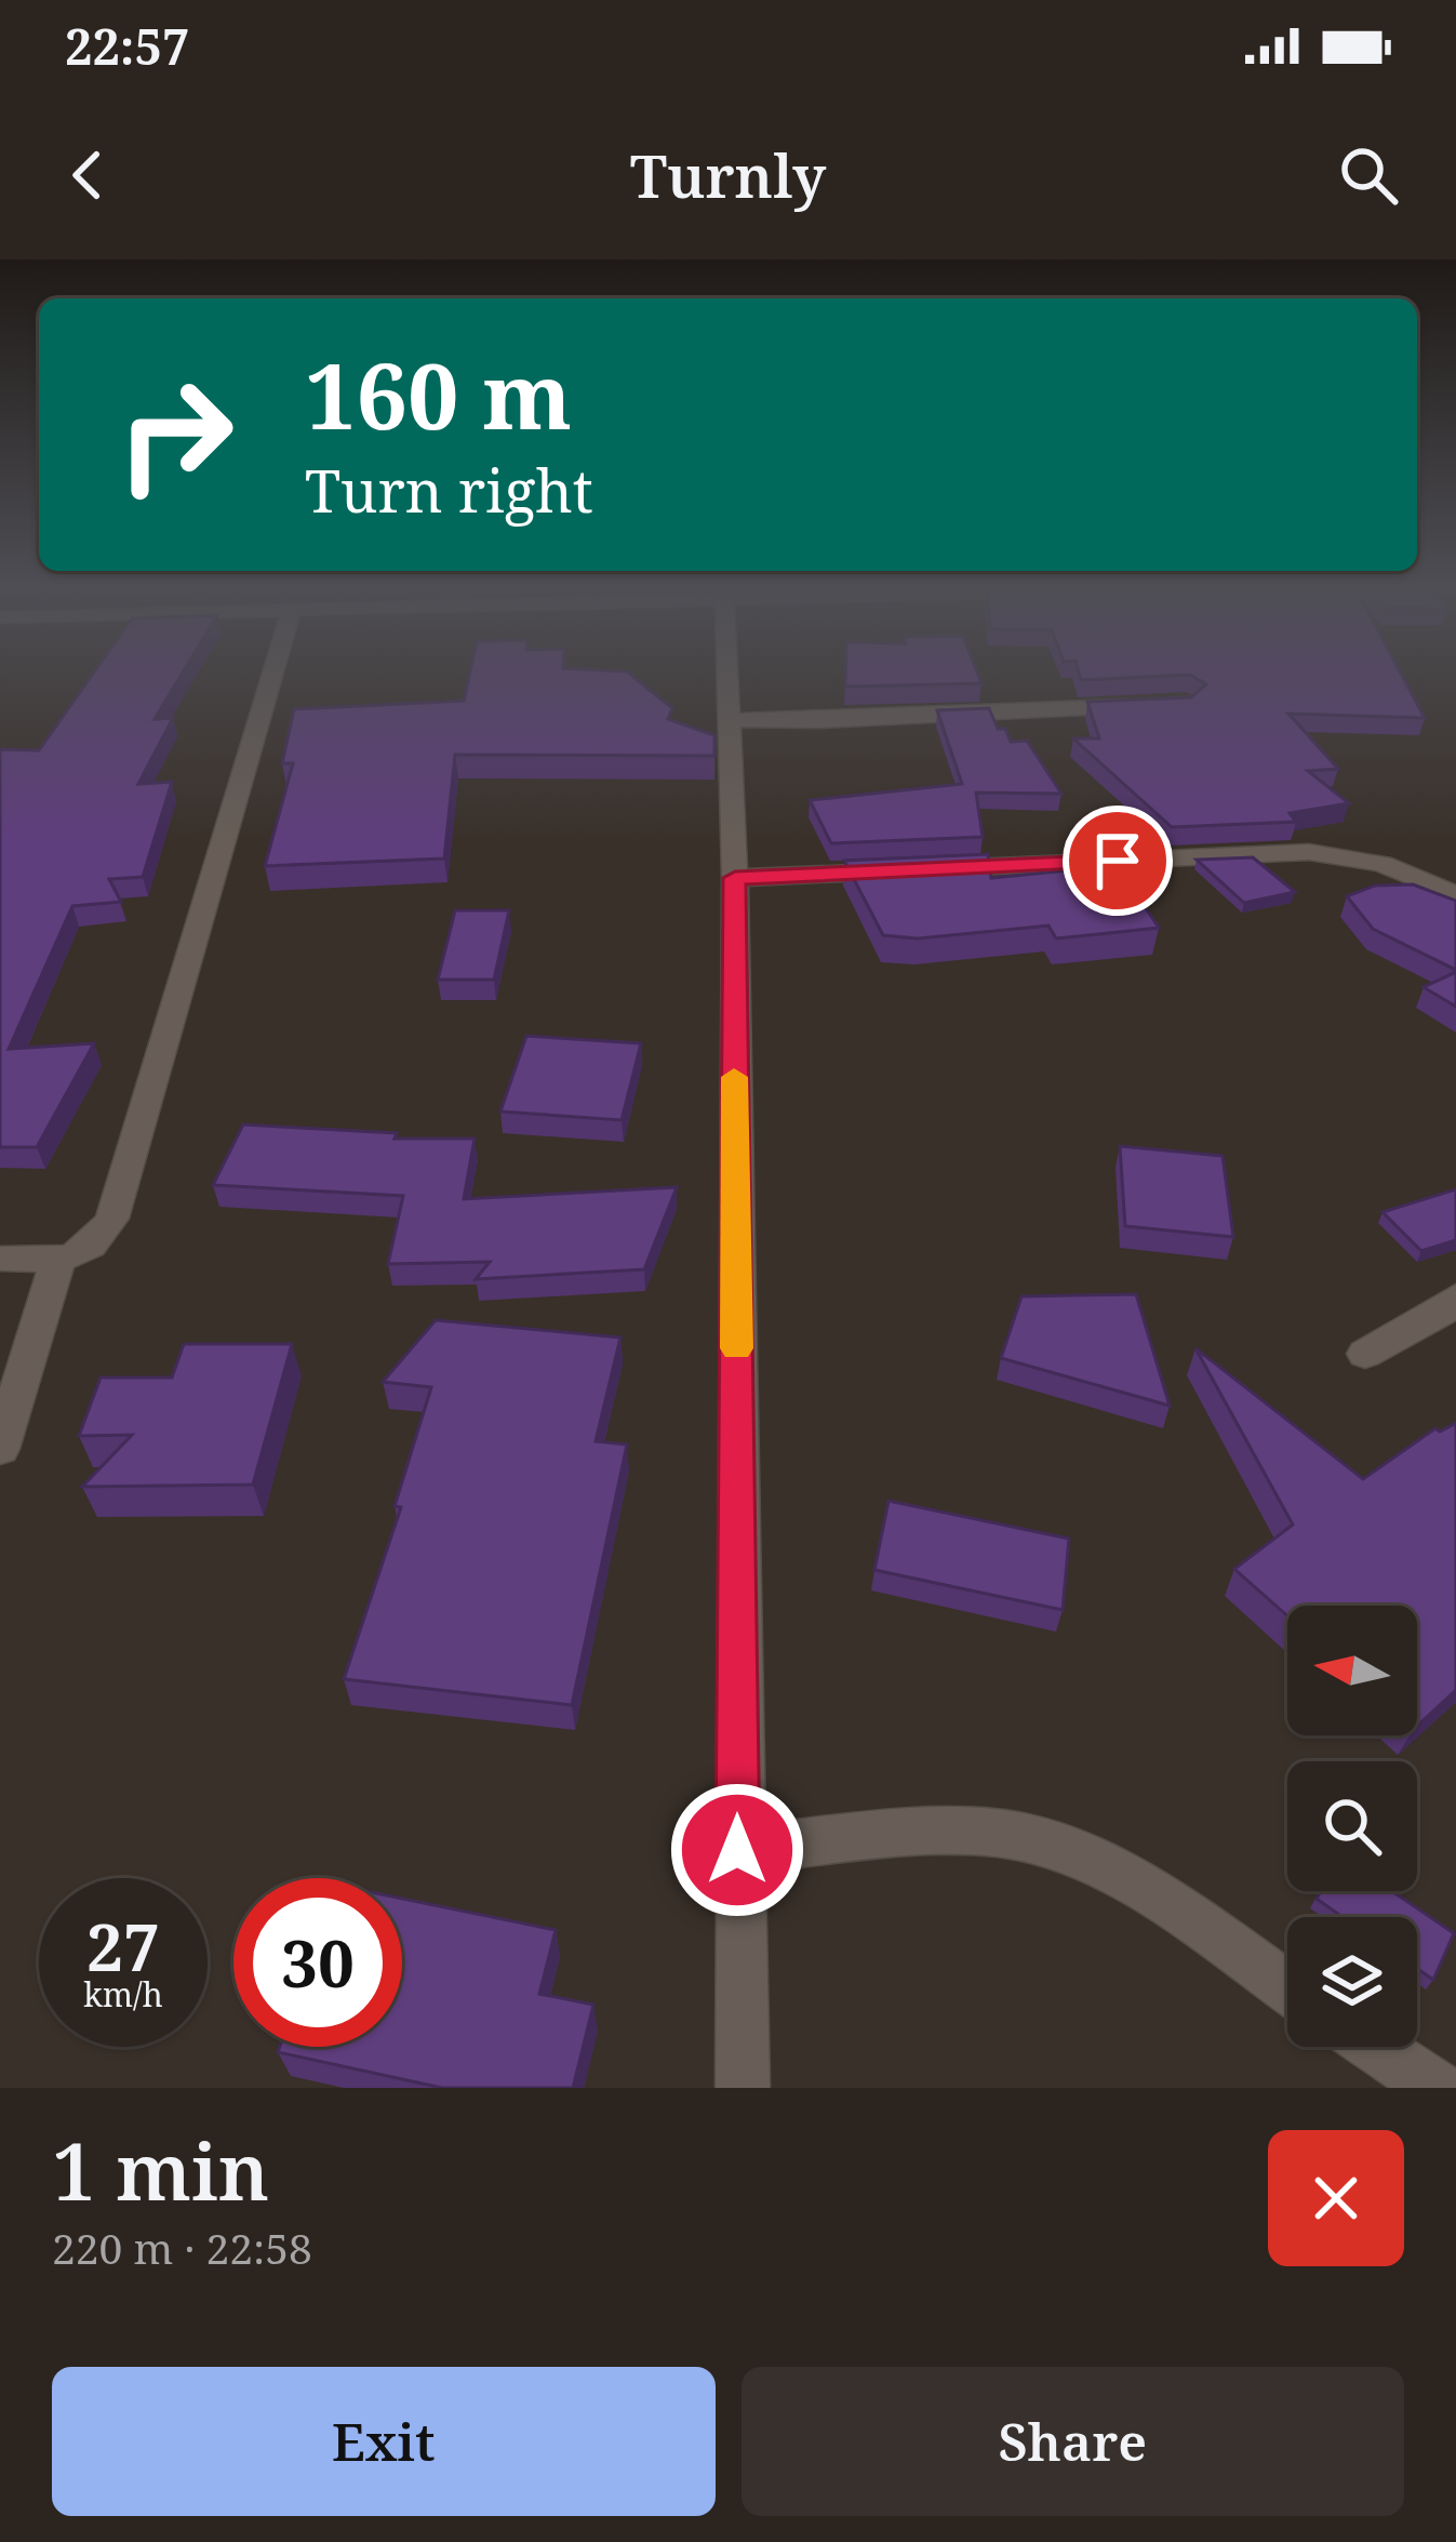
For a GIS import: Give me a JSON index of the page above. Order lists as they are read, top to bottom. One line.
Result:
{"north":"left","page":{"status":"22:57","header":"Turnly","turn":["160 m","Turn right"],"speed":"27 km/h","limit":"30","heading":["1 min","220 m · 22:58"],"buttons":["Exit","Share"]}}
